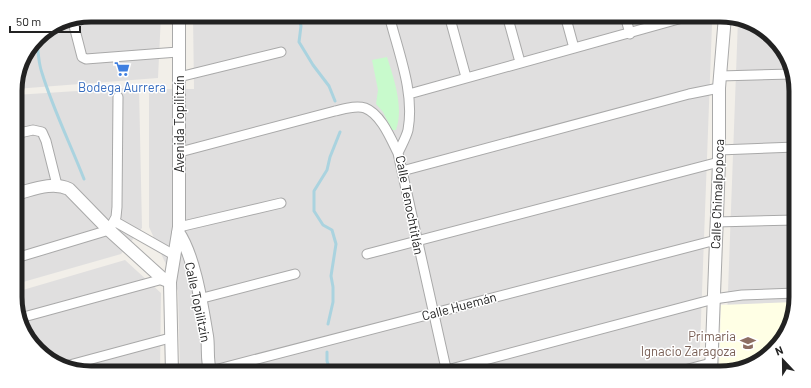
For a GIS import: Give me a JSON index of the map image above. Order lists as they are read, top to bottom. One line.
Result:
{"streets":{"street":["Avenida Topilitzín","Calle Chimalpopoca","Calle Tenochtitlán","Calle Topilitzin","Calle Huemán"]},"crossings":[["Avenida Topilitzín","Calle Topilitzin"],["Calle Chimalpopoca","Calle Huemán"],["Calle Tenochtitlán","Calle Huemán"]],"places":{"supermarket":["Bodega Aurrera"],"school or university":["Primaria Ignacio Zaragoza"]},"scale_bar":"50 m","north":"top"}
